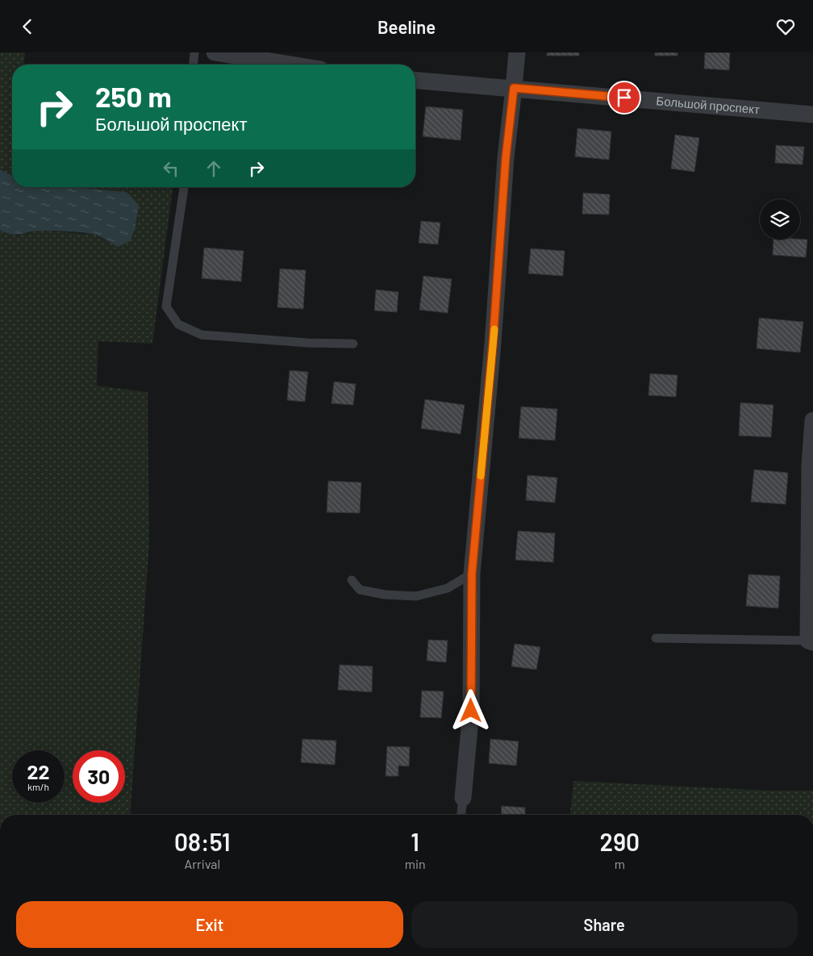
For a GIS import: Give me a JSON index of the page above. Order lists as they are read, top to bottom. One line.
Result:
{"streets":{"street":["Большой проспект"]},"page":{"header":"Beeline","turn":["250 m","Большой проспект"],"speed":"22 km/h","limit":"30","eta":["08:51","Arrival","1","min","290","m"],"buttons":["Exit","Share"]}}
